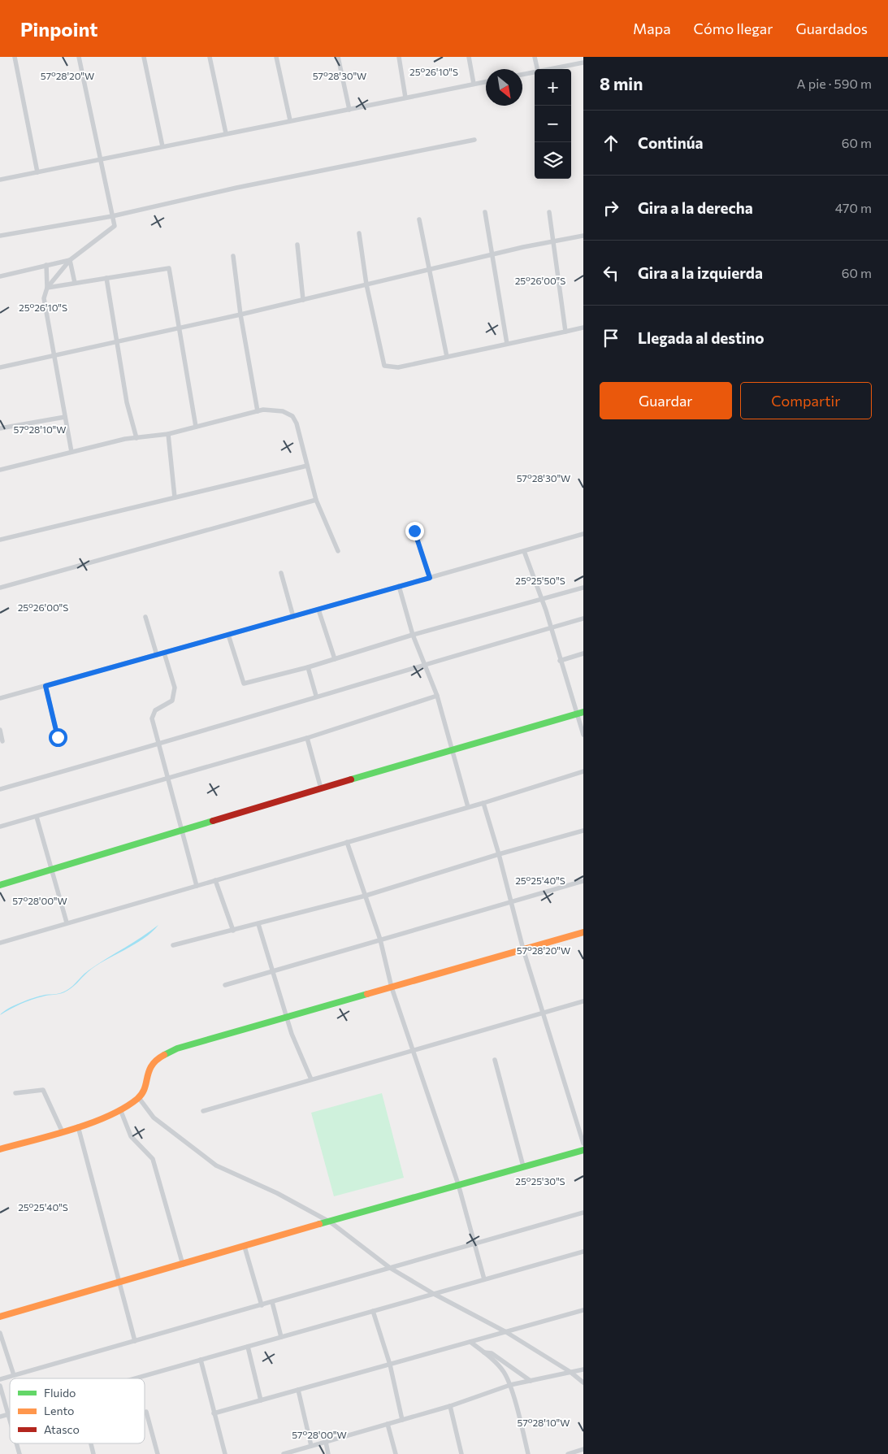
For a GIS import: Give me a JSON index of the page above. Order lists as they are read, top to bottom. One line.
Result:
{"legend":["Fluido","Lento","Atasco"],"north":"bottom right","page":{"header":"Pinpoint","nav":["Mapa","Cómo llegar","Guardados"],"heading":["8 min","A pie · 590 m"],"map_buttons":["+","−"],"list":[["Continúa","60 m"],["Gira a la derecha","470 m"],["Gira a la izquierda","60 m"],"Llegada al destino"],"buttons":["Guardar","Compartir"]},"coordinates":["25°26'10\"S","57°28'30\"W","57°28'20\"W","25°26'00\"S","57°28'10\"W","25°25'50\"S","25°25'40\"S","57°28'00\"W","25°25'30\"S"]}
